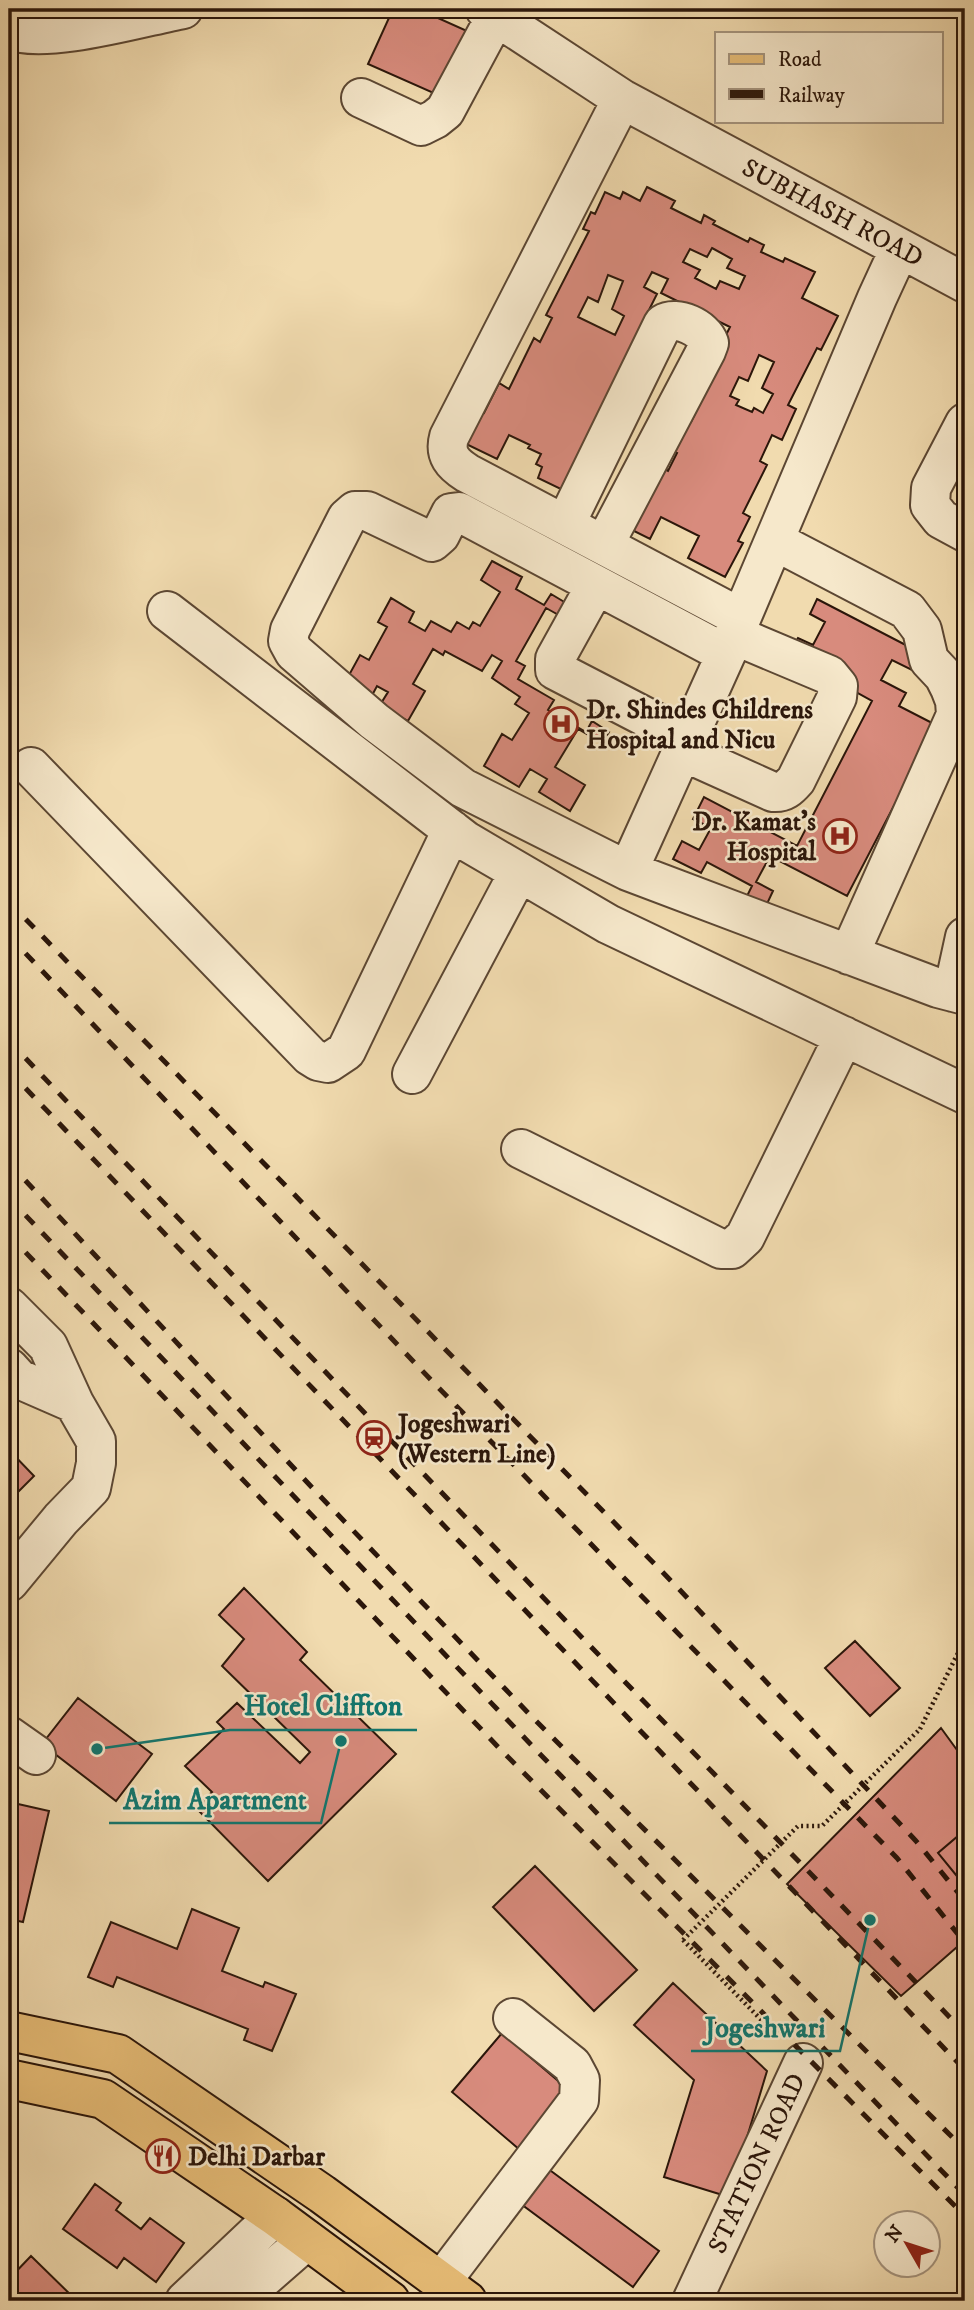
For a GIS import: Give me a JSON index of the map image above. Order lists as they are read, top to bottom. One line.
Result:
{"streets":{"street":["SUBHASH ROAD","STATION ROAD"]},"places":{"hospital":["Dr. Shindes Childrens Hospital and Nicu","Dr. Kamat's Hospital"],"station":["Jogeshwari (Western Line)"],"other":["Azim Apartment","Hotel Cliffton","Jogeshwari"],"restaurant":["Delhi Darbar"]},"legend":["Road","Railway"],"north":"top left"}
